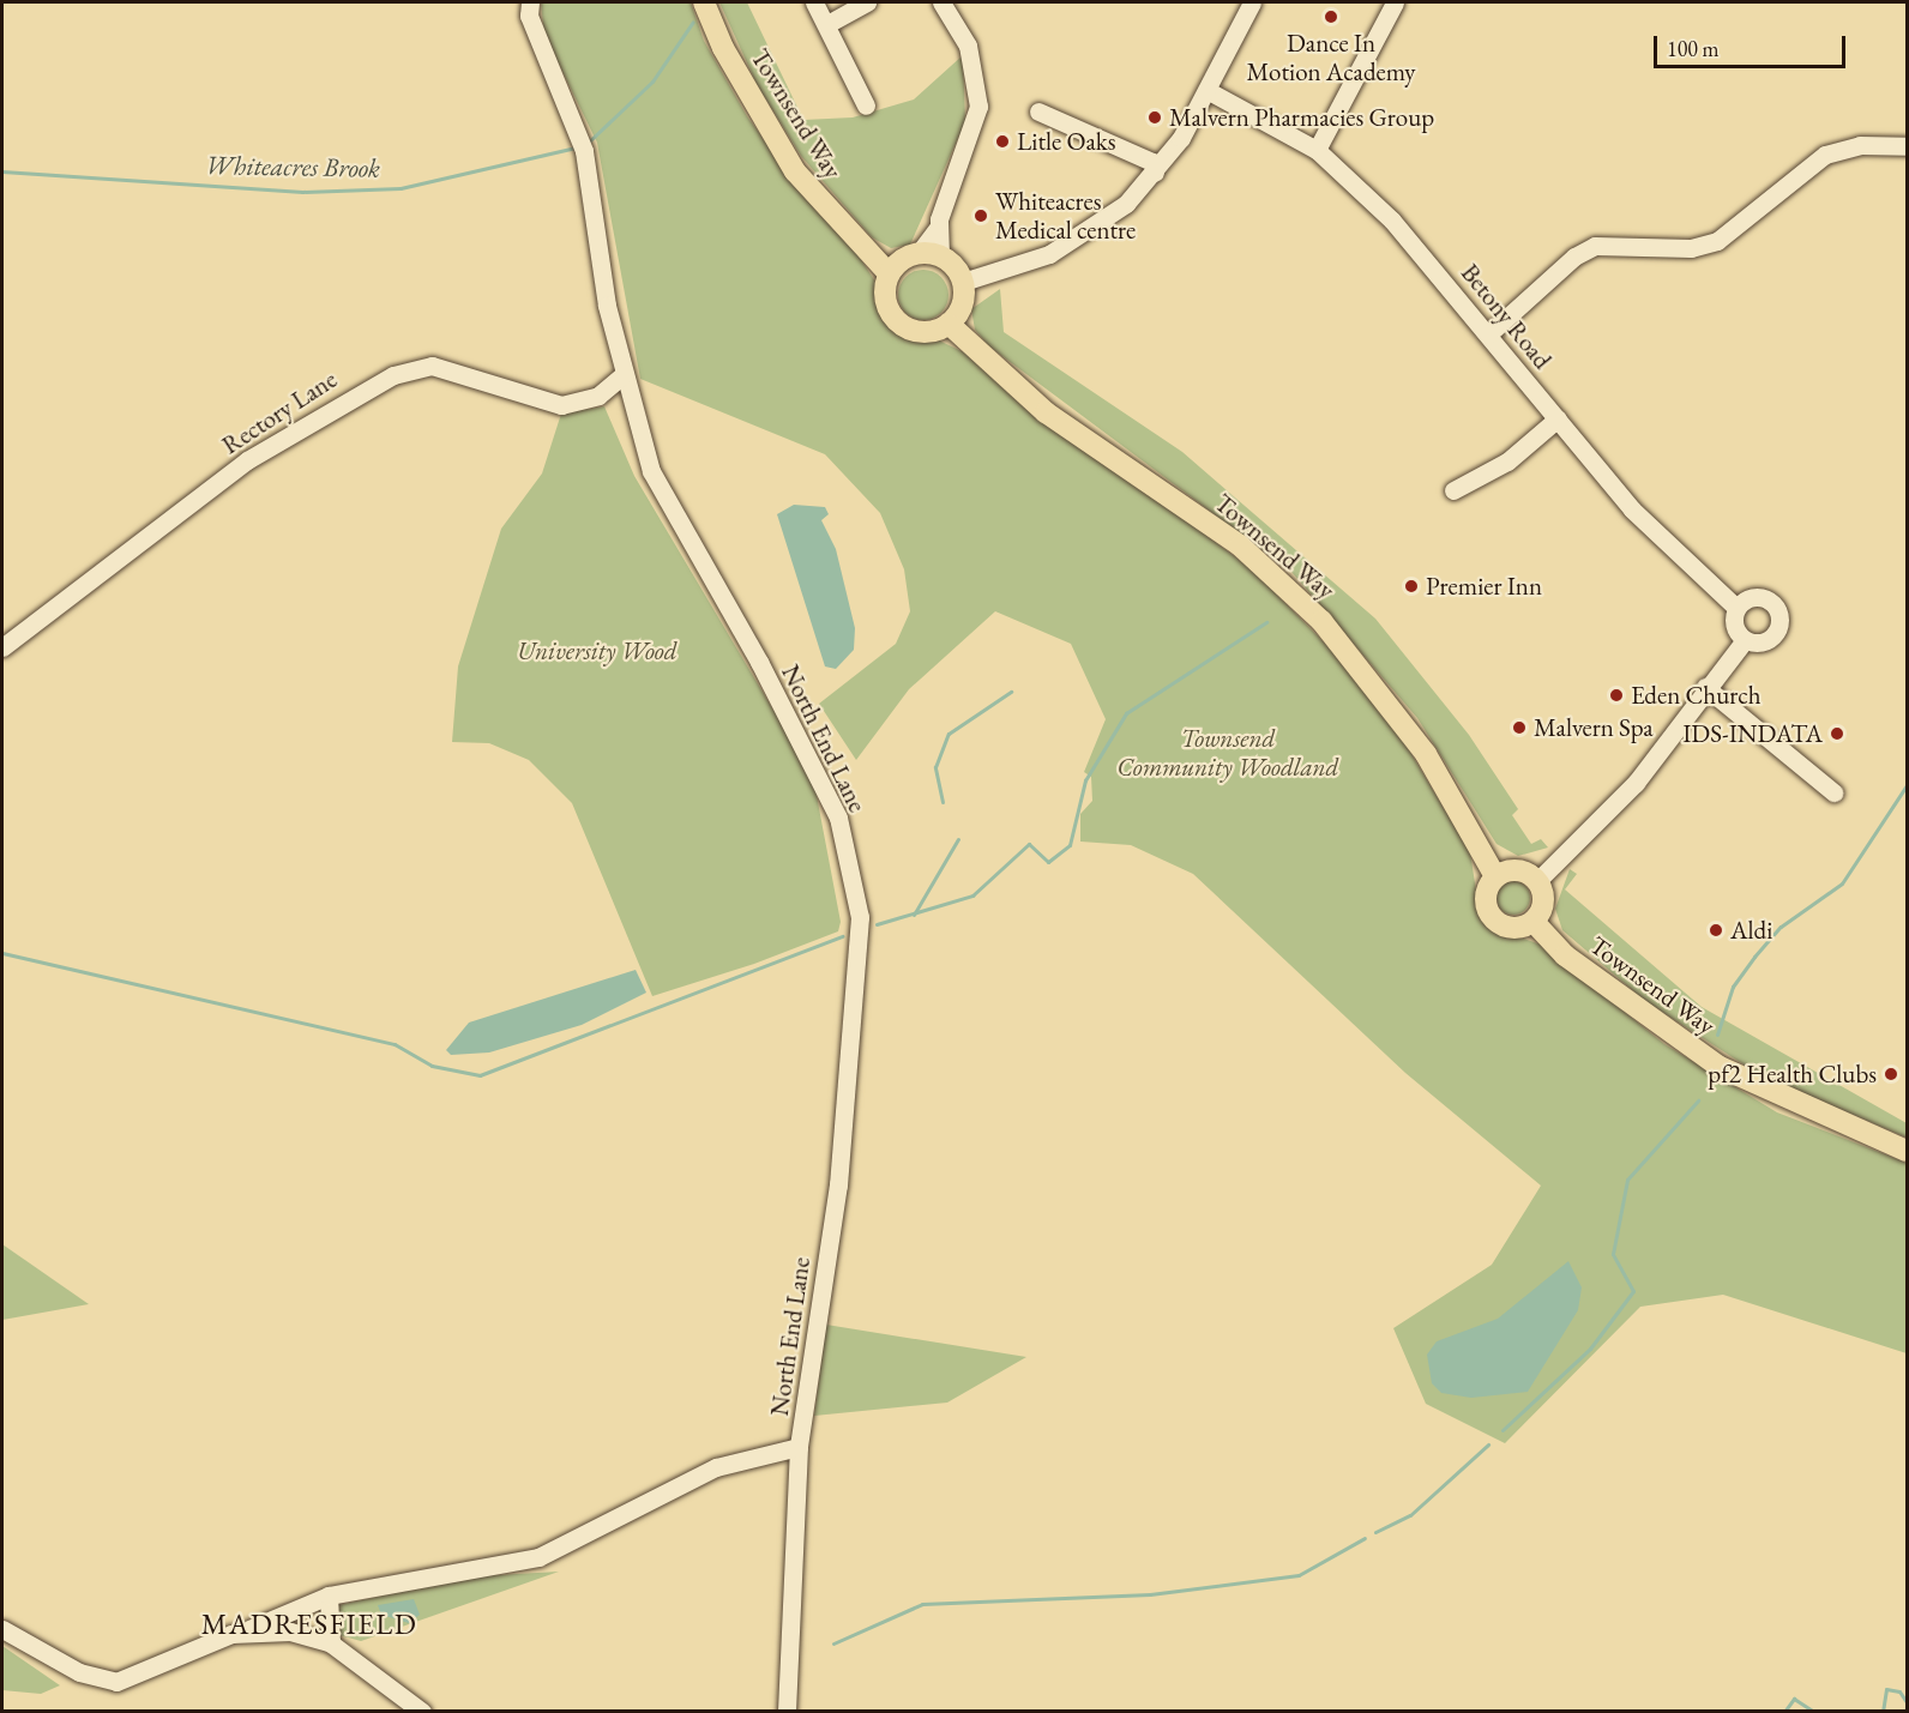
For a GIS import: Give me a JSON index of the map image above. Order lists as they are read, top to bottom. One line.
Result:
{"streets":{"main road":["Townsend Way"],"street":["Betony Road","Rectory Lane","North End Lane"]},"crossings":[["Rectory Lane","North End Lane"]],"districts":["MADRESFIELD"],"water":["Whiteacres Brook"],"parks":["University Wood","Townsend Community Woodland"],"places":["Dance In Motion Academy","Malvern Pharmacies Group","Litle Oaks","Whiteacres Medical centre","Premier Inn","Eden Church","Malvern Spa","IDS-INDATA","Aldi","pf2 Health Clubs"],"scale_bar":"100 m"}
